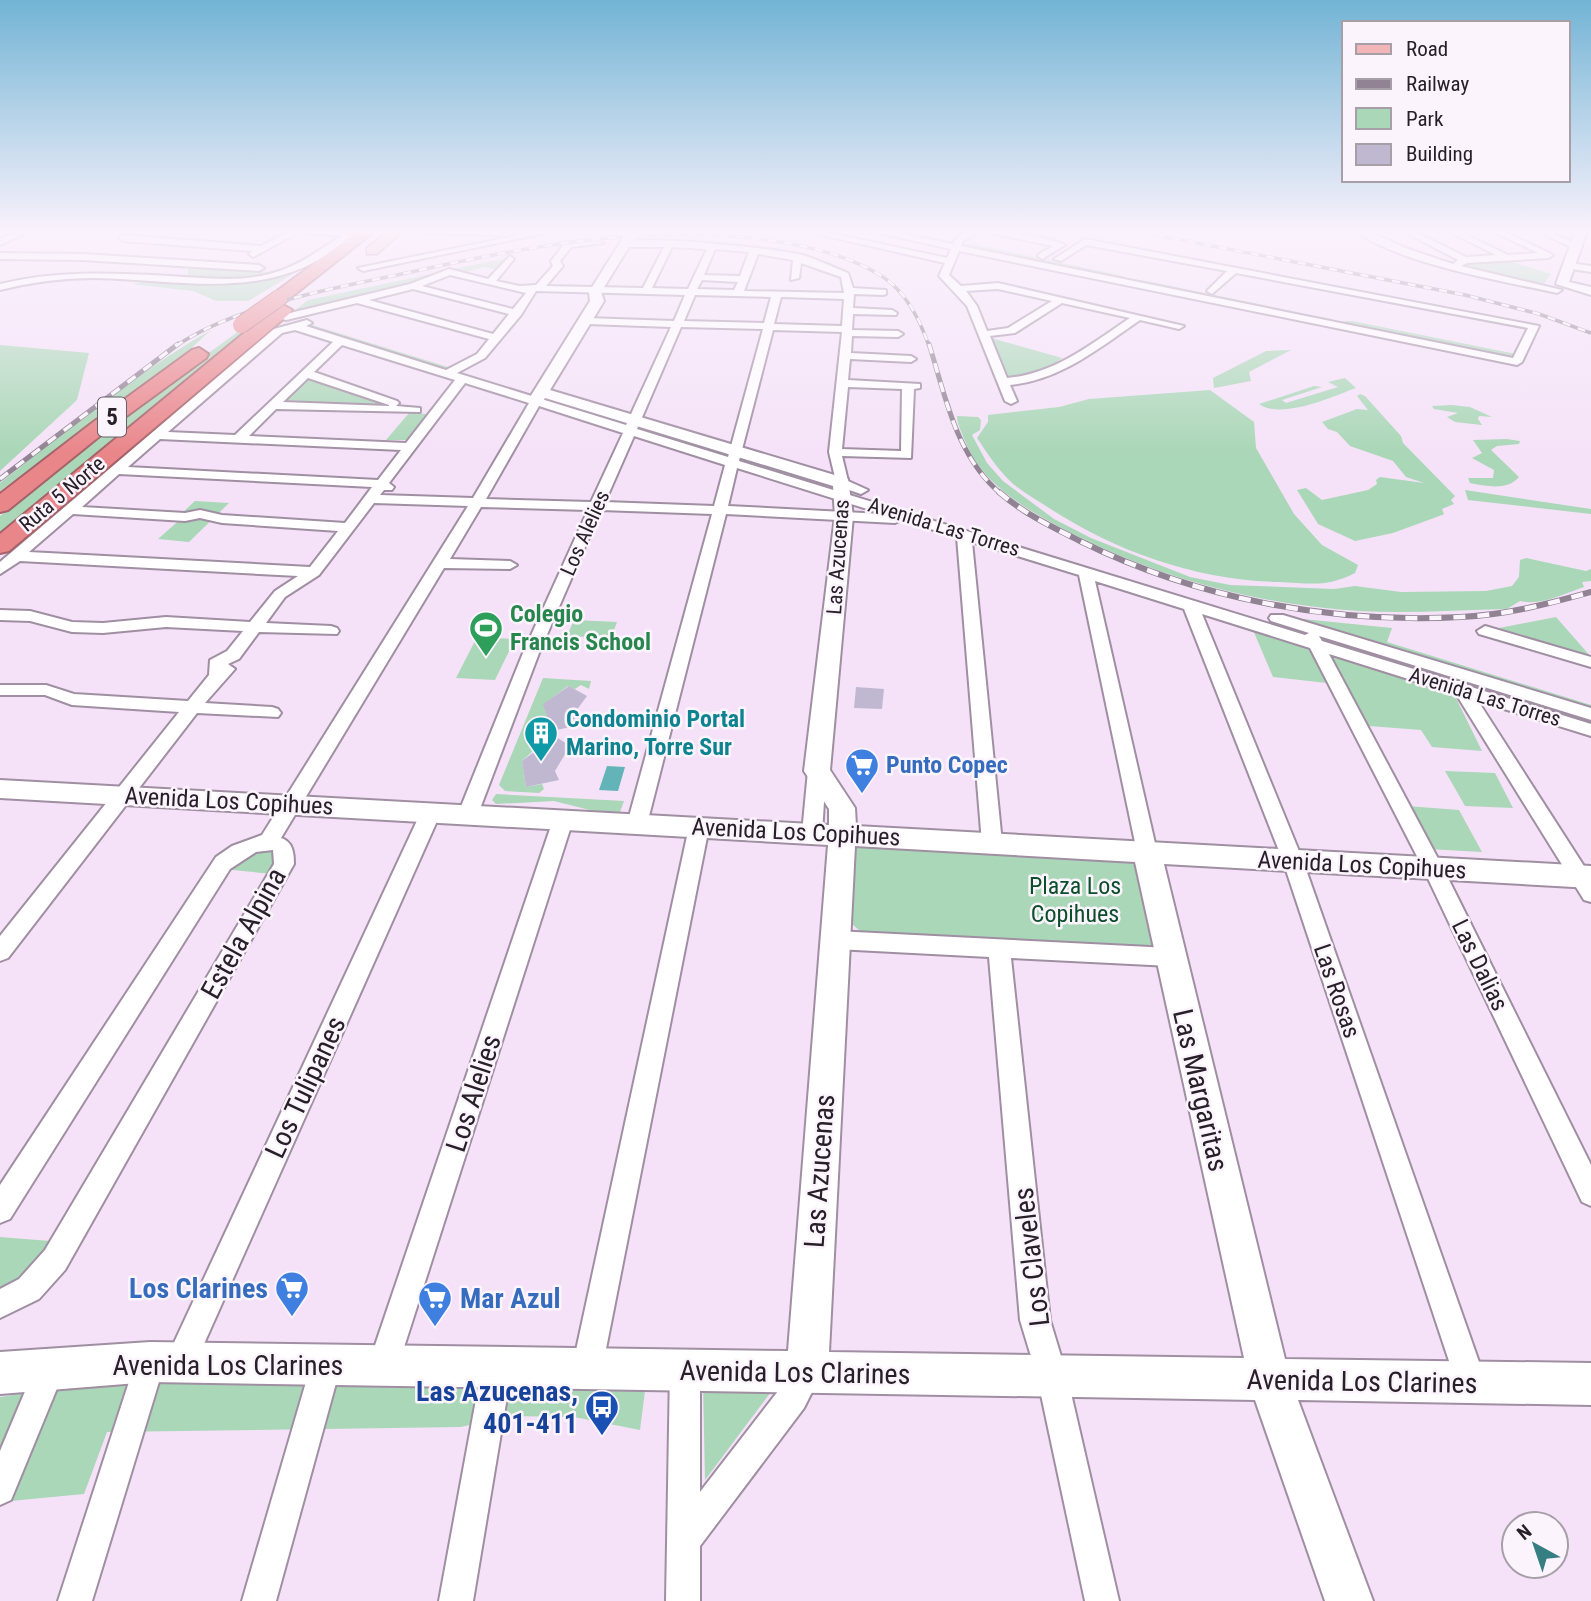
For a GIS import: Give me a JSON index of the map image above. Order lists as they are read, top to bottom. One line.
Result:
{"streets":{"highway":["5","Ruta 5 Norte"],"main road":["Avenida Las Torres","Las Azucenas","Avenida Los Copihues","Las Margaritas","Avenida Los Clarines"],"street":["Los Alelies","Estela Alpina","Las Dalias","Las Rosas","Los Tulipanes","Los Claveles"]},"crossings":[["Ruta 5 Norte","Avenida Las Torres"],["Avenida Las Torres","Los Alelies"],["Avenida Las Torres","Las Azucenas"],["Avenida Las Torres","Las Dalias"],["Avenida Las Torres","Las Rosas"],["Avenida Las Torres","Las Margaritas"],["Los Alelies","Avenida Los Copihues"],["Los Alelies","Avenida Los Clarines"],["Las Azucenas","Avenida Los Copihues"],["Las Azucenas","Avenida Los Clarines"],["Avenida Los Copihues","Las Dalias"],["Avenida Los Copihues","Las Rosas"],["Avenida Los Copihues","Los Tulipanes"],["Avenida Los Copihues","Las Margaritas"],["Las Rosas","Avenida Los Clarines"],["Los Tulipanes","Avenida Los Clarines"],["Las Margaritas","Avenida Los Clarines"],["Los Claveles","Avenida Los Clarines"]],"parks":["Plaza Los Copihues"],"places":{"sports":["Colegio Francis School"],"building":["Condominio Portal Marino, Torre Sur"],"supermarket":["Punto Copec","Los Clarines","Mar Azul"],"bus stop":["Las Azucenas, 401-411"]},"legend":["Road","Railway","Park","Building"],"north":"top left"}
